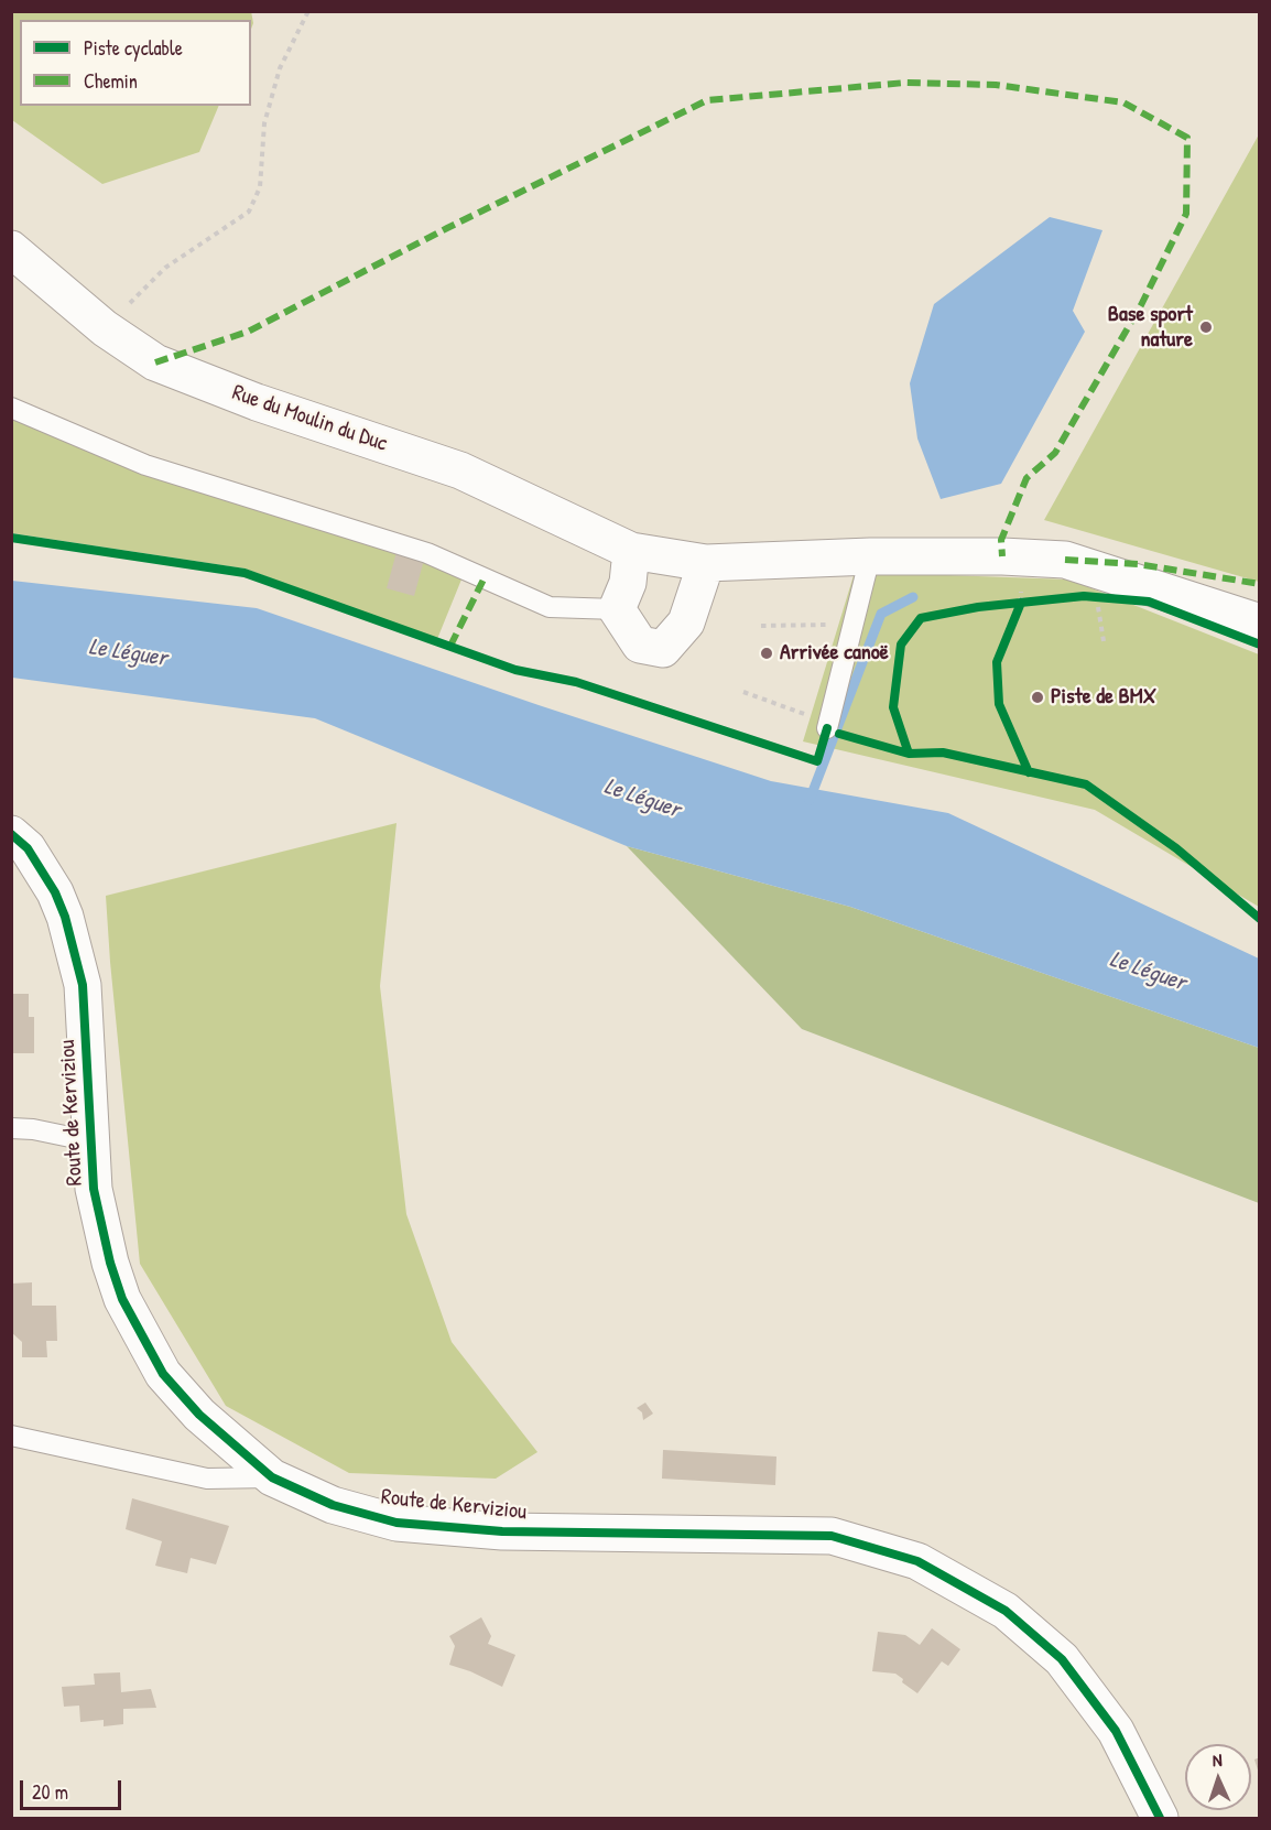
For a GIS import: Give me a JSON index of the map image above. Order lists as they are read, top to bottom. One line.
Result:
{"streets":{"street":["Rue du Moulin du Duc","Route de Kerviziou"]},"water":["Le Léguer"],"places":["Base sport nature","Arrivée canoë","Piste de BMX"],"legend":["Piste cyclable","Chemin"],"scale_bar":"20 m","north":"top"}
